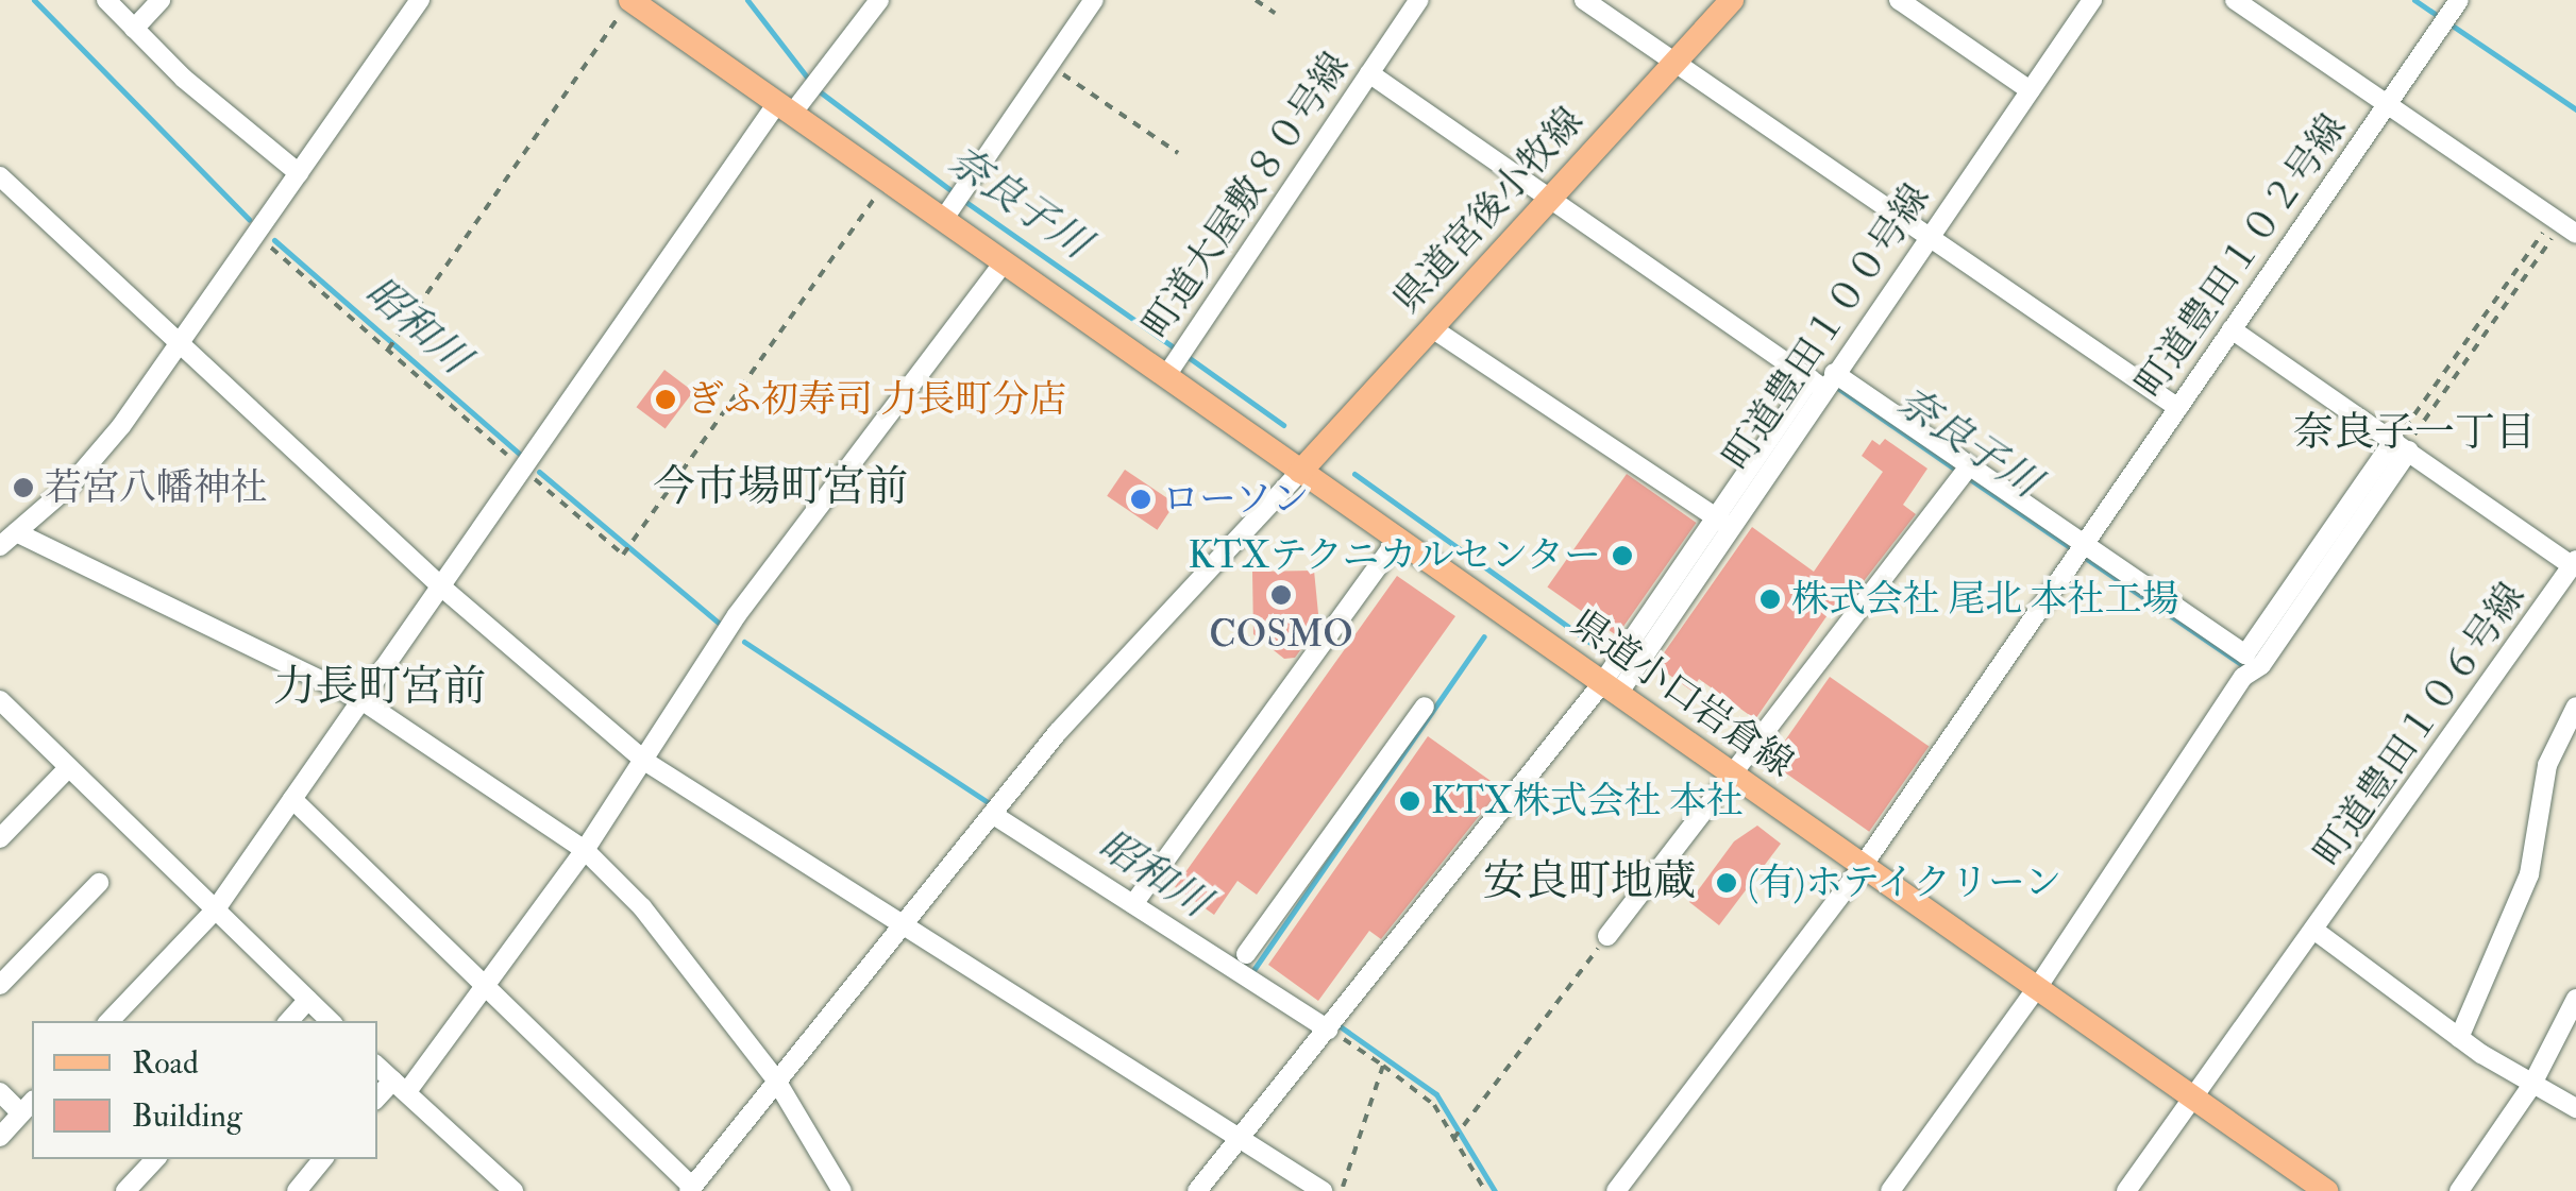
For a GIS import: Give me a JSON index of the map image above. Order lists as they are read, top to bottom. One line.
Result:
{"streets":{"main road":["県道宮後小牧線","県道小口岩倉線"],"street":["町道大屋敷８０号線","町道豊田１０２号線","町道豊田１００号線","町道豊田１０６号線"]},"crossings":[["町道大屋敷８０号線","県道小口岩倉線"],["県道宮後小牧線","県道小口岩倉線"],["町道豊田１０２号線","県道小口岩倉線"],["町道豊田１００号線","県道小口岩倉線"],["県道小口岩倉線","町道豊田１０６号線"]],"districts":["奈良子一丁目","今市場町宮前","力長町宮前","安良町地蔵"],"water":["奈良子川","昭和川"],"places":["ぎふ初寿司 力長町分店","若宮八幡神社","ローソン","KTXテクニカルセンター","COSMO","株式会社 尾北 本社工場","KTX株式会社 本社","(有)ホテイクリーン"],"legend":["Road","Building"]}
